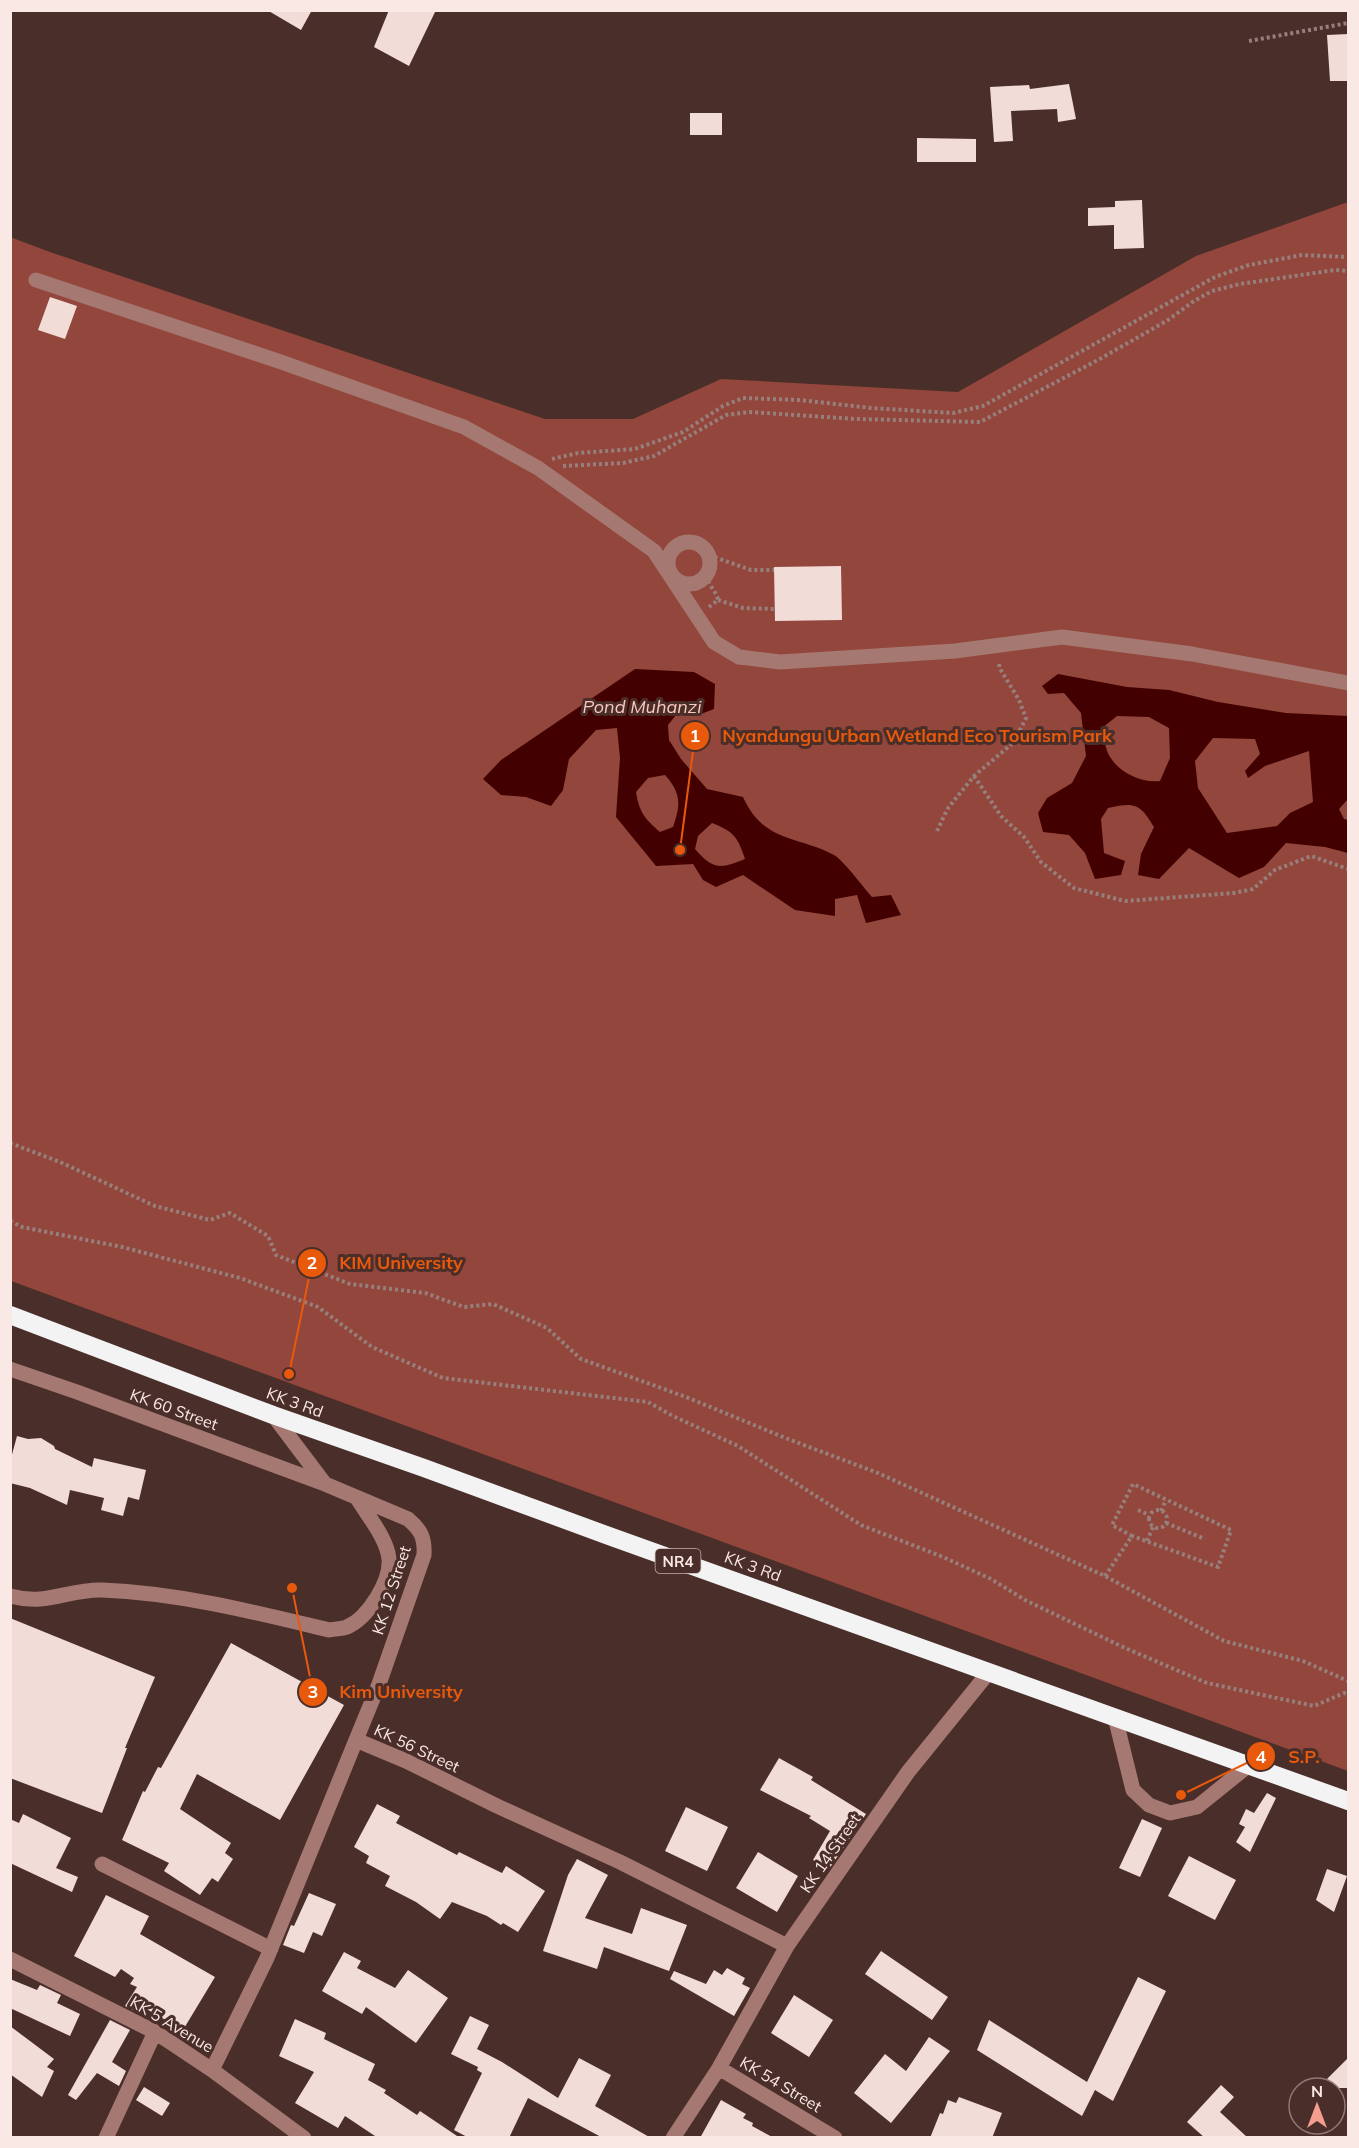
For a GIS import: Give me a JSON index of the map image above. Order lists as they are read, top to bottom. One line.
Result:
{"streets":{"highway":["KK 3 Rd","NR4"],"street":["KK 60 Street","KK 12 Street","KK 56 Street","KK 14 Street","KK 5 Avenue","KK 54 Street"]},"crossings":[["KK 3 Rd","KK 12 Street"],["KK 3 Rd","KK 14 Street"],["KK 60 Street","KK 12 Street"],["KK 12 Street","KK 56 Street"],["KK 56 Street","KK 14 Street"],["KK 56 Street","KK 5 Avenue"],["KK 14 Street","KK 54 Street"]],"water":["Pond Muhanzi"],"places":["Nyandungu Urban Wetland Eco Tourism Park","KIM University","Kim University","S.P."],"north":"top"}
